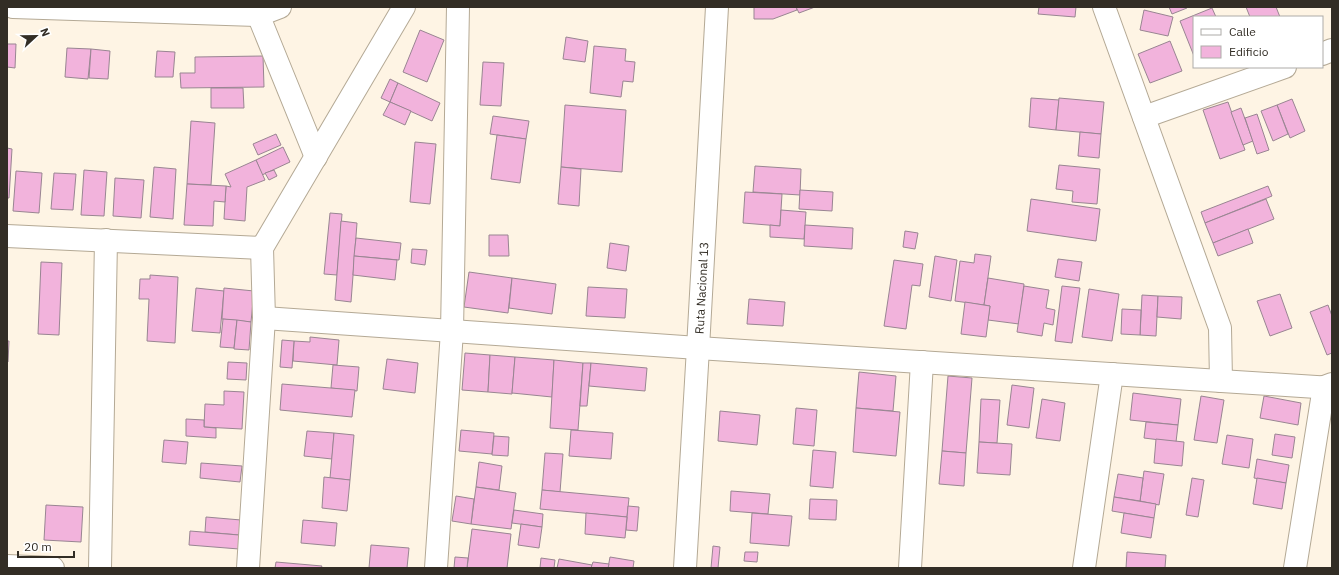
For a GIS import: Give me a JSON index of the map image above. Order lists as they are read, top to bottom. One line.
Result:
{"streets":{"main road":["Ruta Nacional 13"]},"legend":["Calle","Edificio"],"scale_bar":"20 m","north":"right"}
